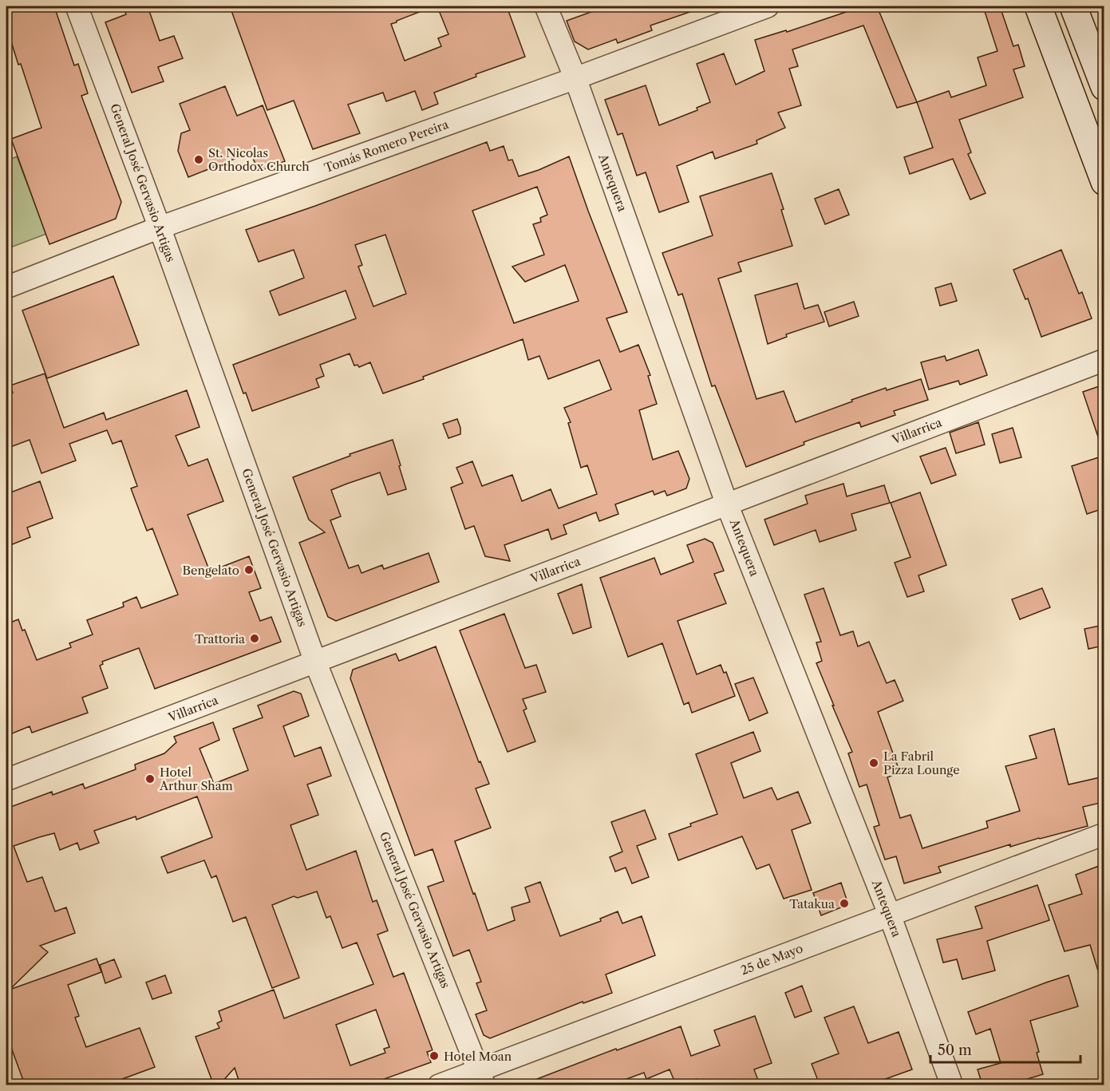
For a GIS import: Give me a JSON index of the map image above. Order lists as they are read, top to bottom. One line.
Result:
{"streets":{"street":["Tomás Romero Pereira","General José Gervasio Artigas","Antequera","Villarrica","25 de Mayo"]},"crossings":[["Tomás Romero Pereira","General José Gervasio Artigas"],["Tomás Romero Pereira","Antequera"],["General José Gervasio Artigas","Villarrica"],["General José Gervasio Artigas","25 de Mayo"],["Antequera","Villarrica"],["Antequera","25 de Mayo"]],"places":["St. Nicolas Orthodox Church","Bengelato","Trattoria","La Fabril Pizza Lounge","Hotel Arthur Sham","Tatakua","Hotel Moan"],"scale_bar":"50 m"}
